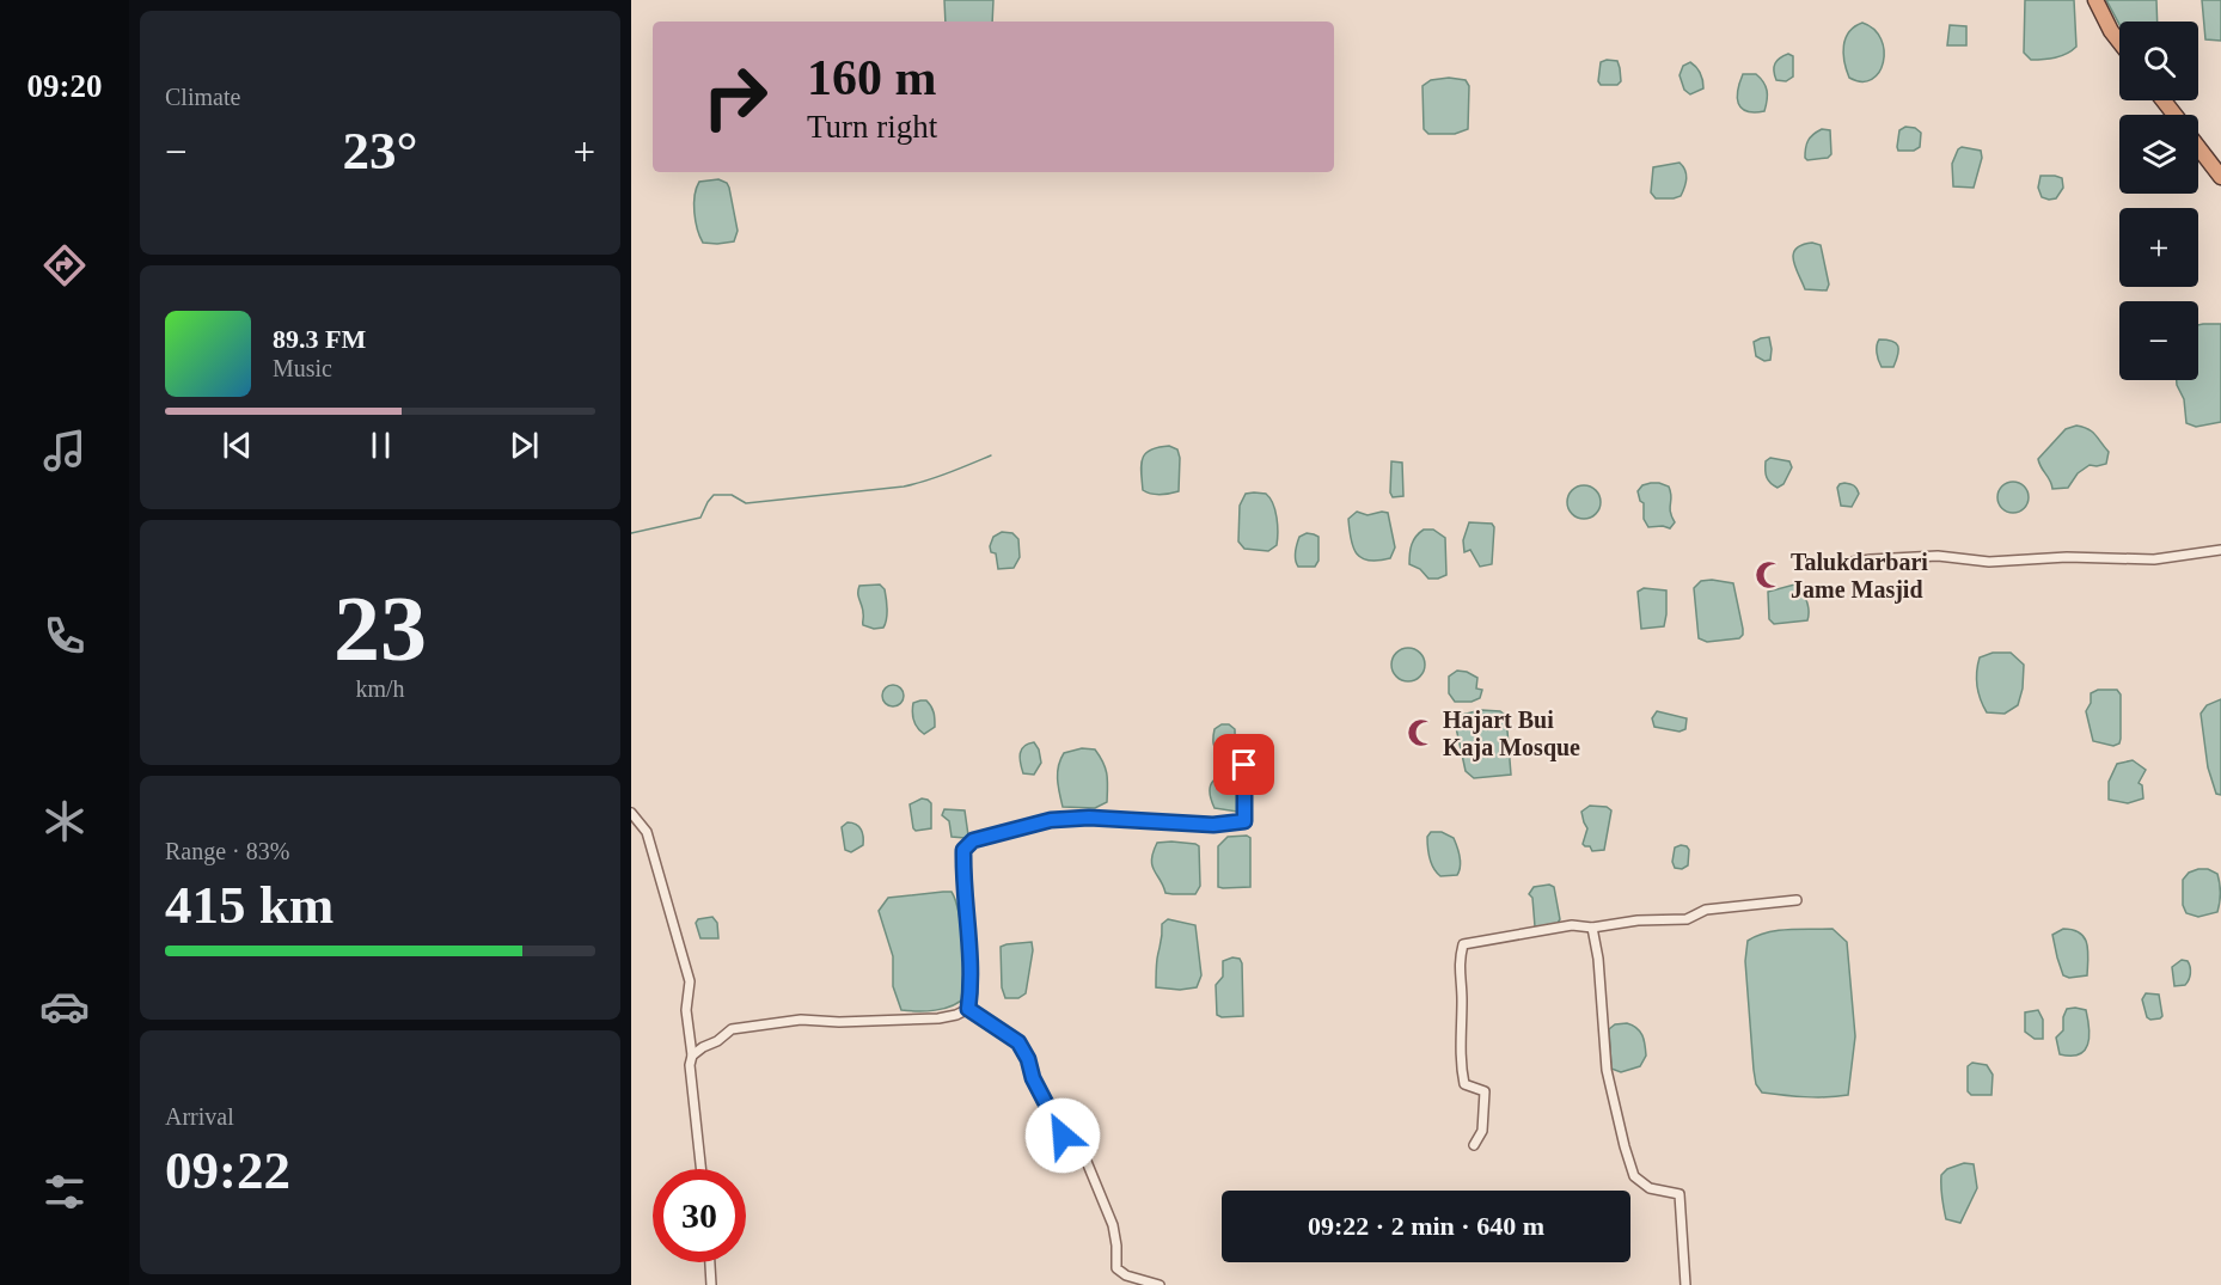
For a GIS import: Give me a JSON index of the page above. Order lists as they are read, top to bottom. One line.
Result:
{"places":{"mosque":["Talukdarbari Jame Masjid","Hajart Bui Kaja Mosque"]},"page":{"tabs":"09:20","tile":["Climate",["23","km/h"],["Range · 83%","415 km"],["Arrival","09:22"]],"map_buttons":["+","−"],"turn":["160 m","Turn right"],"heat":["−","23°","+"],"song":["89.3 FM","Music"],"limit":"30","trip":"09:22 · 2 min · 640 m"}}
